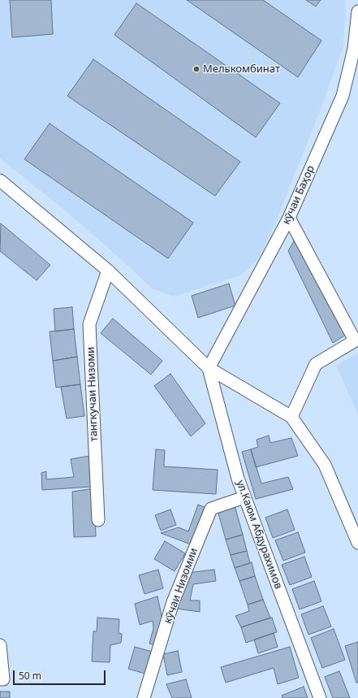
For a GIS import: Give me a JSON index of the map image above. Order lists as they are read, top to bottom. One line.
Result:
{"streets":{"street":["кӯчаи Баҳор","тангкучаи Низоми","ул.Каюм Абдурахимов","кӯчаи Низомии"]},"crossings":[["кӯчаи Баҳор","ул.Каюм Абдурахимов"],["ул.Каюм Абдурахимов","кӯчаи Низомии"]],"places":["Мелькомбинат"],"scale_bar":"50 m"}
